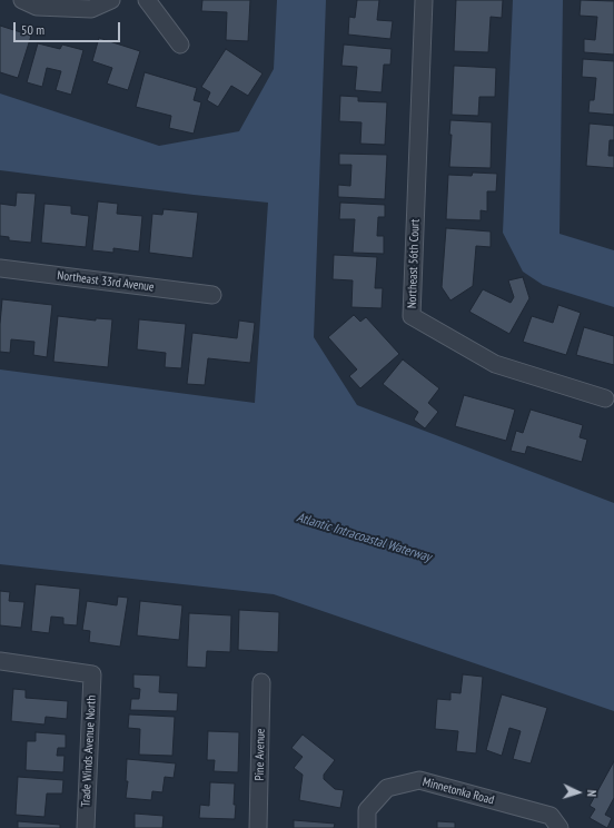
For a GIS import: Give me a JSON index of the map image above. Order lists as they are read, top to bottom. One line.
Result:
{"streets":{"street":["Northeast 56th Court","Northeast 33rd Avenue","Trade Winds Avenue North","Pine Avenue","Minnetonka Road"]},"water":["Atlantic Intracoastal Waterway"],"scale_bar":"50 m","north":"right"}
